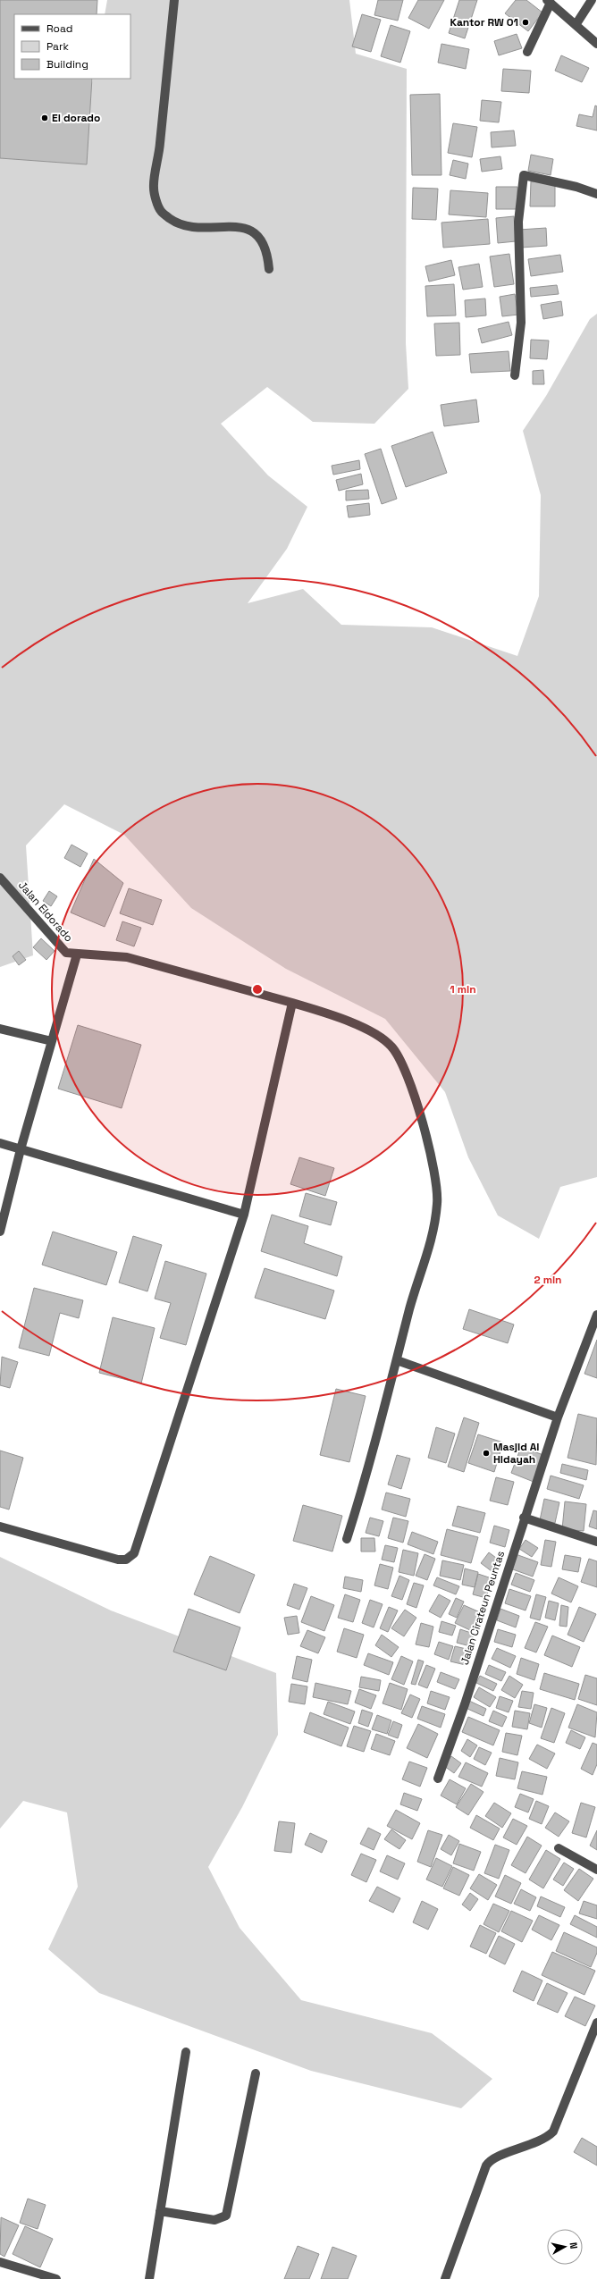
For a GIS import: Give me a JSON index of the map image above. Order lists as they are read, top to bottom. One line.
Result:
{"streets":{"street":["Jalan Eldorado","Jalan Cirateun Peuntas"]},"places":["Kantor RW 01","El dorado","Masjid Al Hidayah"],"legend":["Road","Park","Building"],"north":"right","rings":["1 min","2 min"]}
